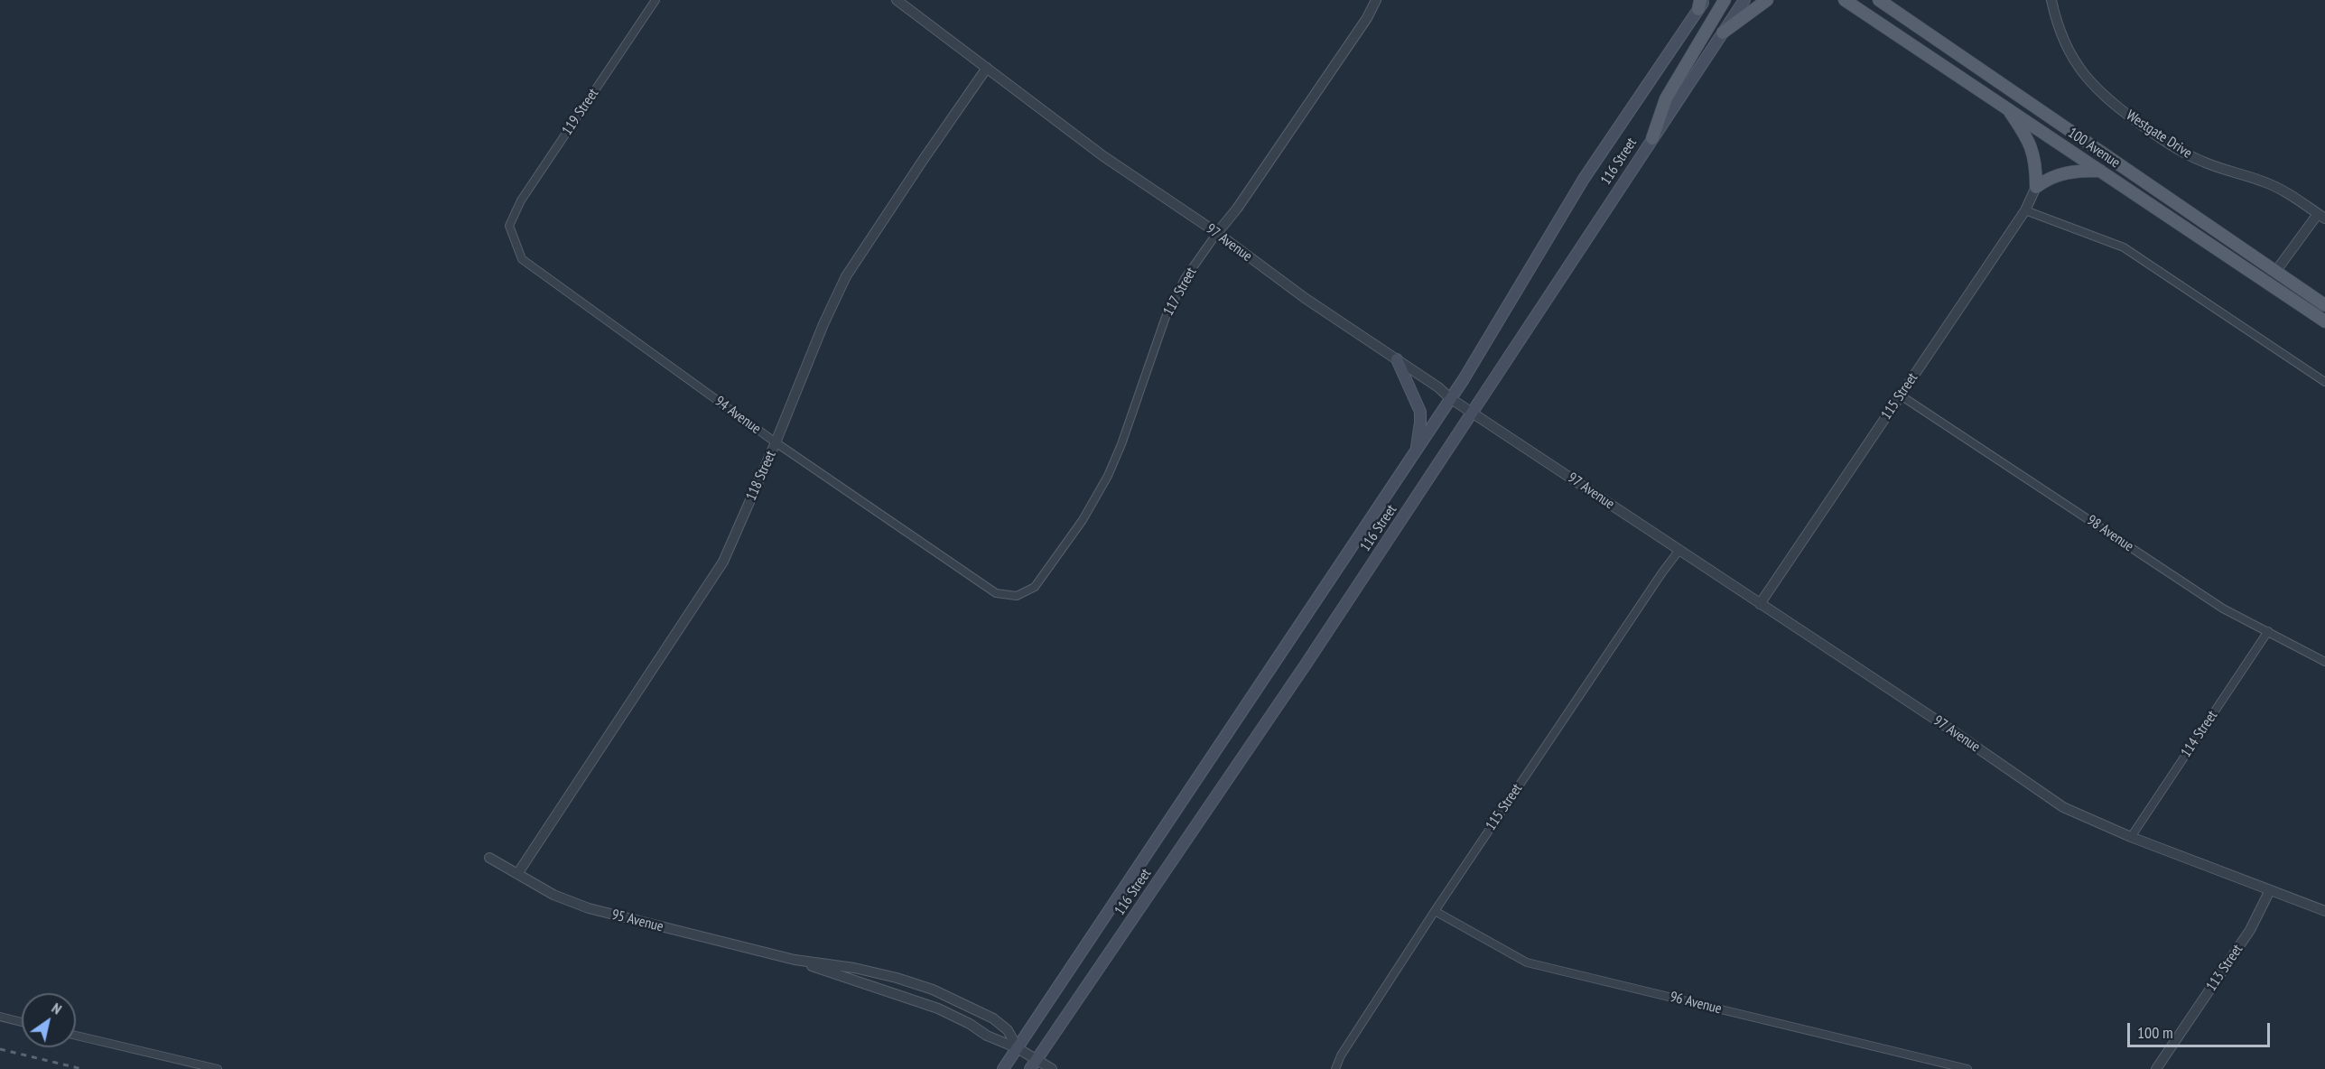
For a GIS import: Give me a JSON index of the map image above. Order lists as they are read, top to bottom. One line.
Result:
{"streets":{"main road":["100 Avenue","116 Street"],"street":["119 Street","Westgate Drive","97 Avenue","117 Street","115 Street","94 Avenue","118 Street","98 Avenue","114 Street","95 Avenue","113 Street","96 Avenue"]},"crossings":[["119 Street","94 Avenue"],["Westgate Drive","100 Avenue"],["116 Street","97 Avenue"],["116 Street","95 Avenue"],["97 Avenue","117 Street"],["97 Avenue","115 Street"],["97 Avenue","118 Street"],["97 Avenue","114 Street"],["97 Avenue","113 Street"],["117 Street","94 Avenue"],["115 Street","98 Avenue"],["115 Street","96 Avenue"],["94 Avenue","118 Street"],["118 Street","95 Avenue"],["98 Avenue","114 Street"]],"scale_bar":"100 m","north":"top right"}
